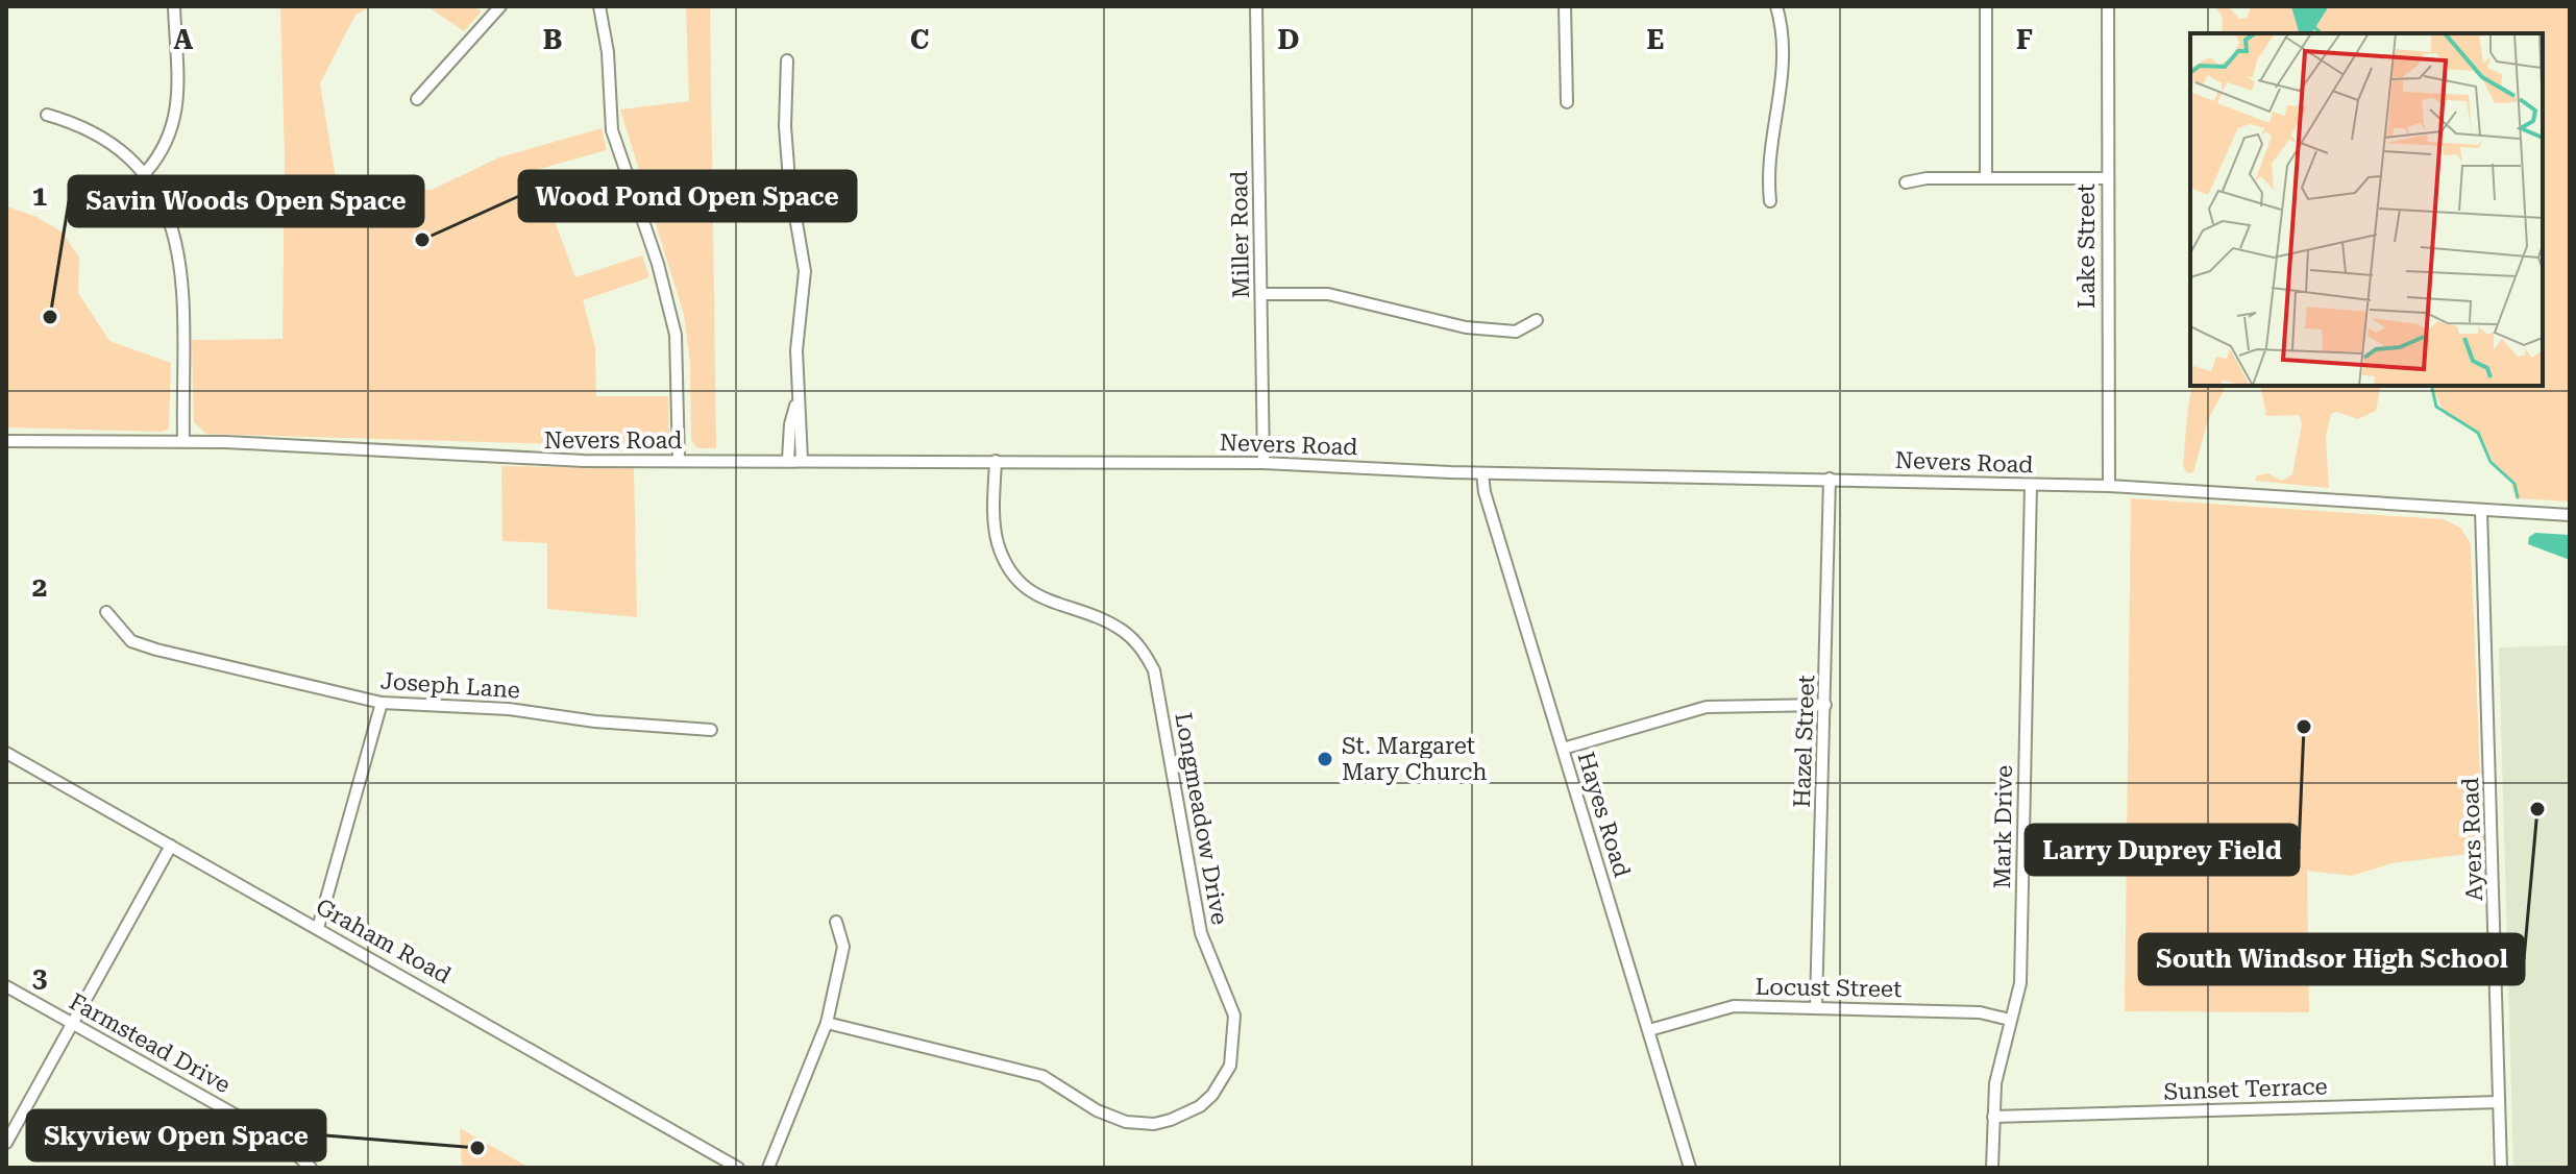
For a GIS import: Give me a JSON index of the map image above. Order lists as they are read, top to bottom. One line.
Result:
{"streets":{"street":["Miller Road","Lake Street","Nevers Road","Joseph Lane","Hazel Street","Hayes Road","Longmeadow Drive","Mark Drive","Ayers Road","Graham Road","Locust Street","Farmstead Drive","Sunset Terrace"]},"crossings":[["Miller Road","Nevers Road"],["Lake Street","Nevers Road"],["Nevers Road","Hazel Street"],["Nevers Road","Hayes Road"],["Nevers Road","Longmeadow Drive"],["Nevers Road","Mark Drive"],["Nevers Road","Ayers Road"],["Hazel Street","Locust Street"],["Hayes Road","Locust Street"],["Mark Drive","Locust Street"],["Mark Drive","Sunset Terrace"],["Ayers Road","Sunset Terrace"]],"places":["Wood Pond Open Space","Savin Woods Open Space","Larry Duprey Field","St. Margaret Mary Church","South Windsor High School","Skyview Open Space"],"grid":{"columns":["A","B","C","D","E","F"],"rows":["1","2","3"]}}
